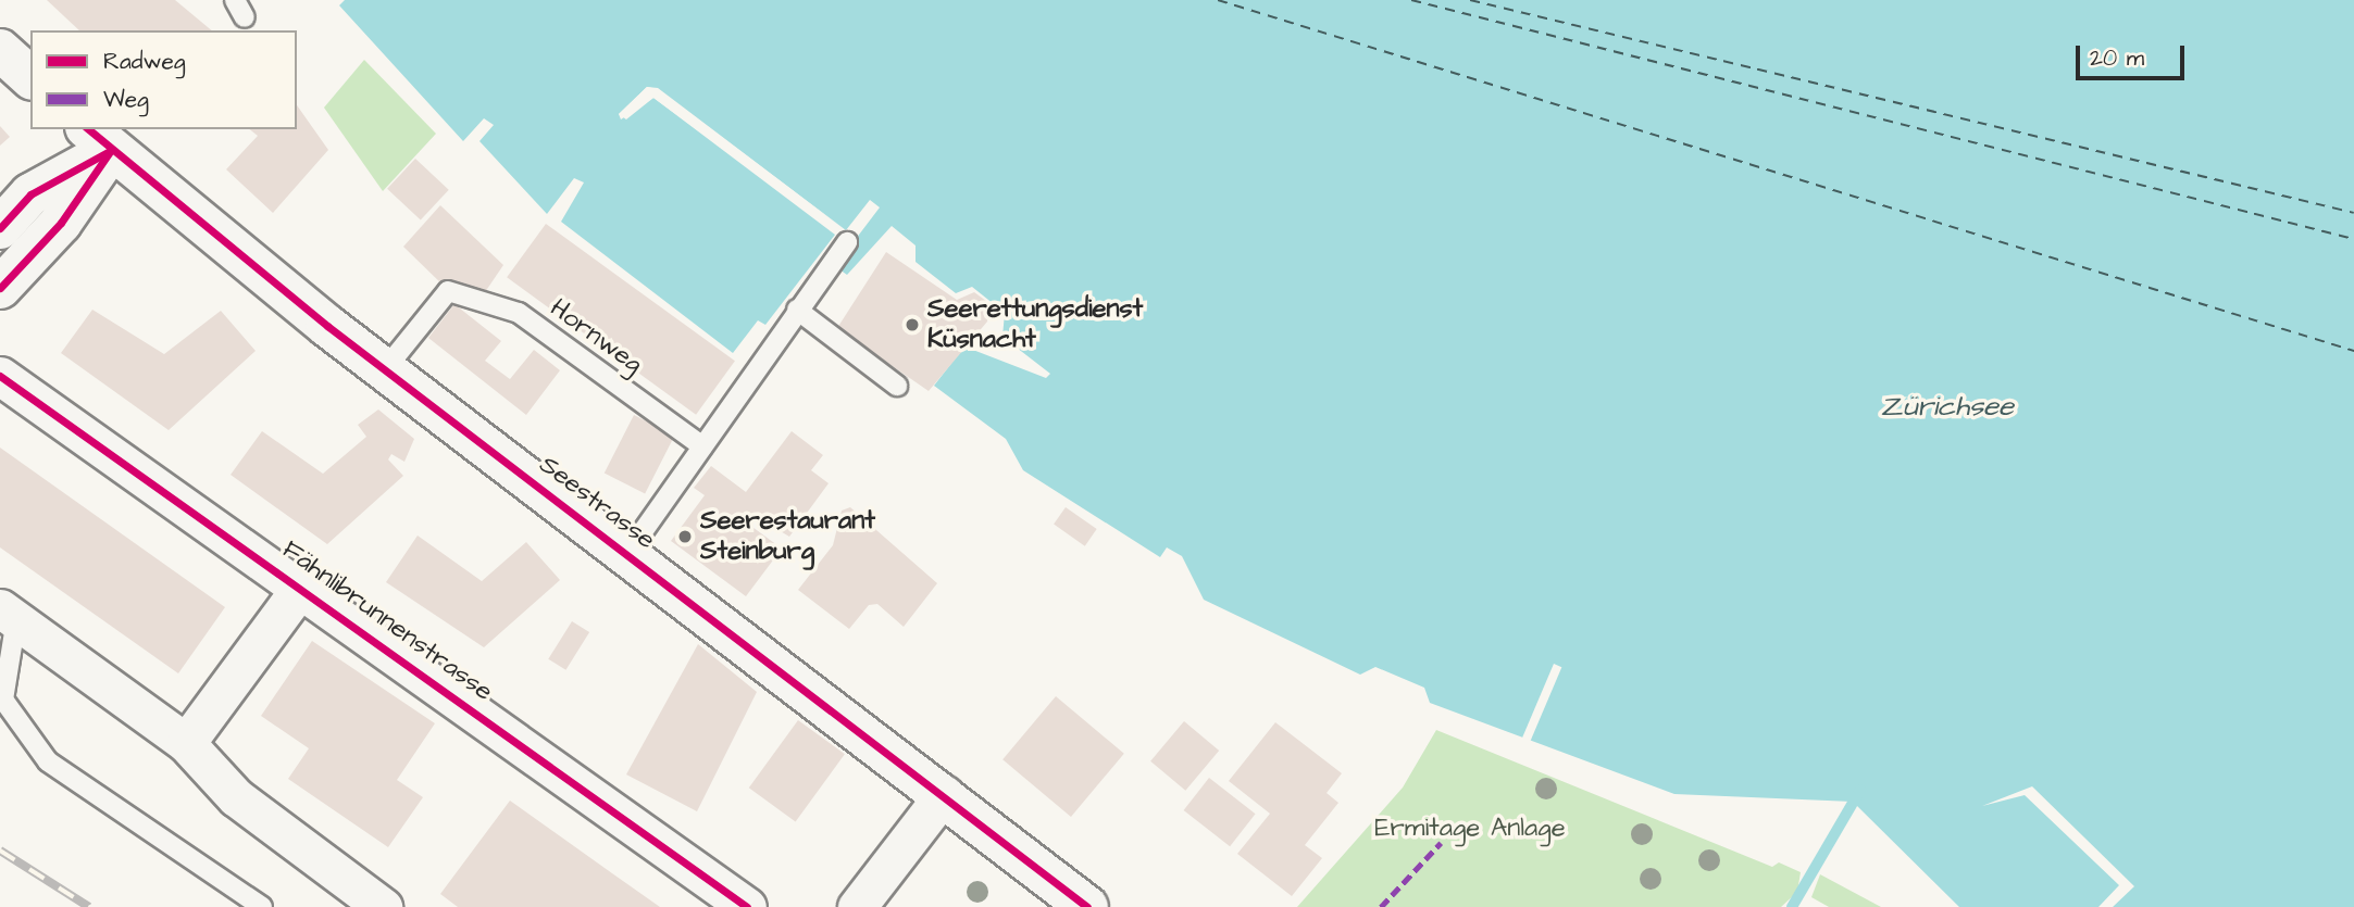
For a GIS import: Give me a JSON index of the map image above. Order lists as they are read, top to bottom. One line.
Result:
{"streets":{"main road":["Seestrasse"],"street":["Fähnlibrunnenstrasse"],"lane":["Hornweg"]},"crossings":[["Hornweg","Seestrasse"]],"water":["Zürichsee"],"parks":["Ermitage Anlage"],"places":["Seerettungsdienst Küsnacht","Seerestaurant Steinburg"],"legend":["Radweg","Weg"],"scale_bar":"20 m"}
